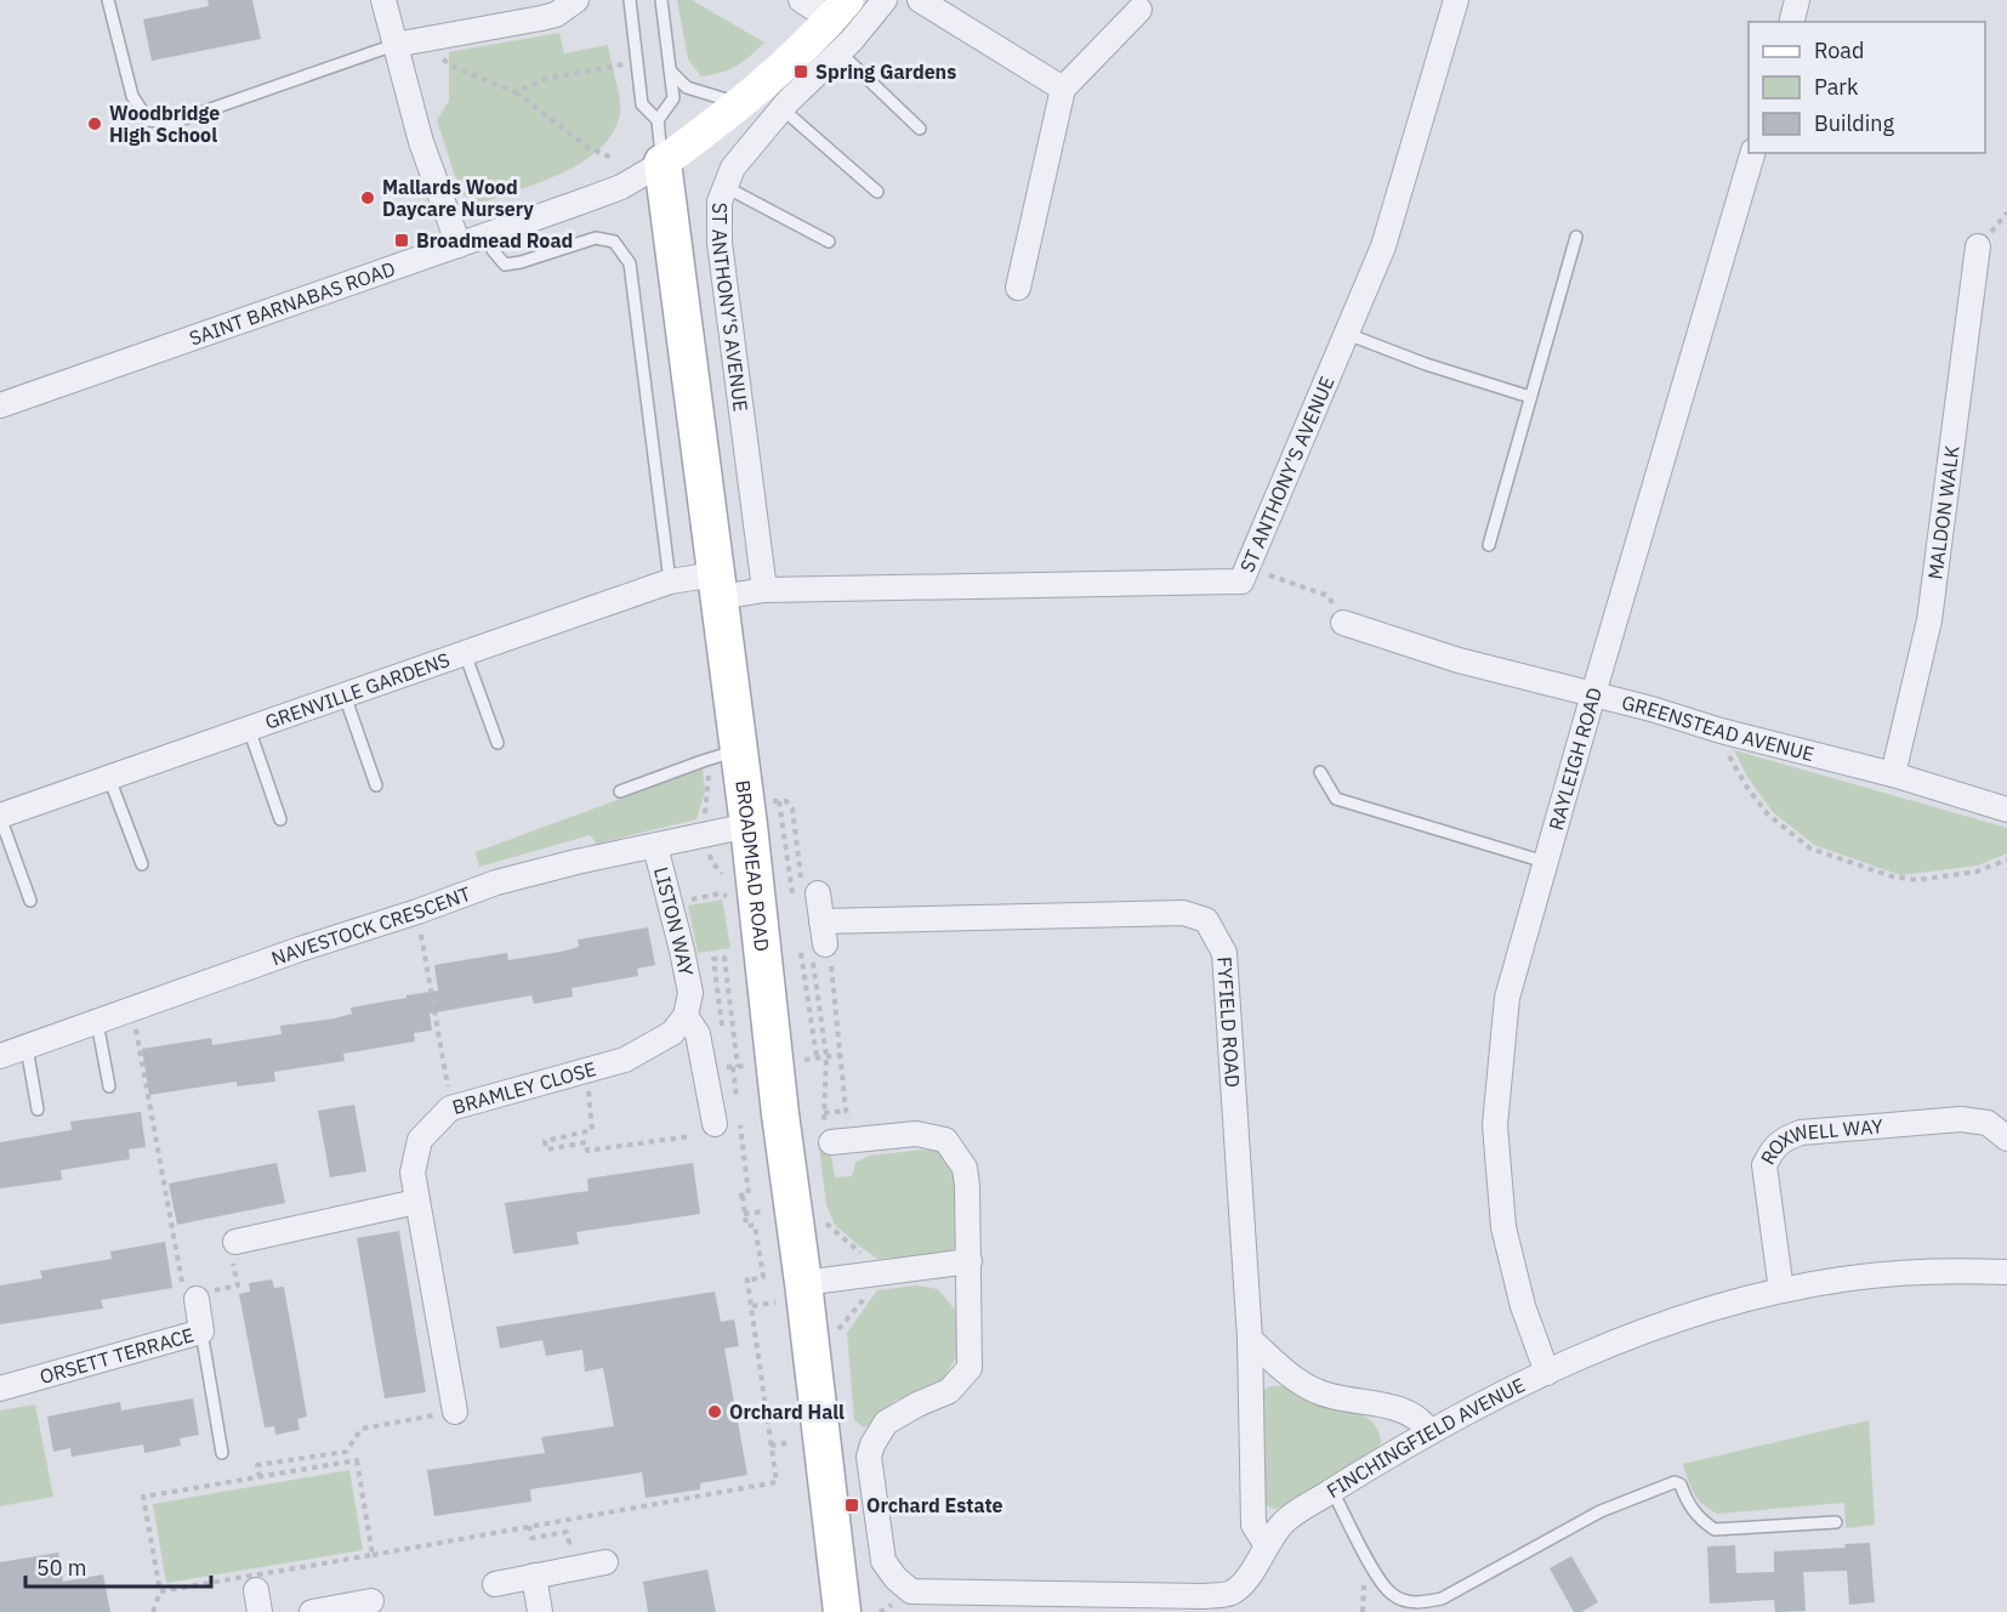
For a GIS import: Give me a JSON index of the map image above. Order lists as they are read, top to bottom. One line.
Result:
{"streets":{"main road":["BROADMEAD ROAD"],"street":["SAINT BARNABAS ROAD","ST ANTHONY'S AVENUE","MALDON WALK","GRENVILLE GARDENS","GREENSTEAD AVENUE","RAYLEIGH ROAD","LISTON WAY","NAVESTOCK CRESCENT","FYFIELD ROAD","BRAMLEY CLOSE","ROXWELL WAY","ORSETT TERRACE","FINCHINGFIELD AVENUE"]},"crossings":[["SAINT BARNABAS ROAD","BROADMEAD ROAD"],["ST ANTHONY'S AVENUE","GRENVILLE GARDENS"],["ST ANTHONY'S AVENUE","BROADMEAD ROAD"],["MALDON WALK","GREENSTEAD AVENUE"],["GRENVILLE GARDENS","BROADMEAD ROAD"],["GREENSTEAD AVENUE","RAYLEIGH ROAD"],["RAYLEIGH ROAD","FINCHINGFIELD AVENUE"],["BROADMEAD ROAD","NAVESTOCK CRESCENT"],["LISTON WAY","NAVESTOCK CRESCENT"],["LISTON WAY","BRAMLEY CLOSE"],["FYFIELD ROAD","FINCHINGFIELD AVENUE"],["ROXWELL WAY","FINCHINGFIELD AVENUE"]],"places":{"transit":["Spring Gardens","Broadmead Road","Orchard Estate"],"other":["Woodbridge High School","Mallards Wood Daycare Nursery","Orchard Hall"]},"legend":["Road","Park","Building"],"scale_bar":"50 m"}
